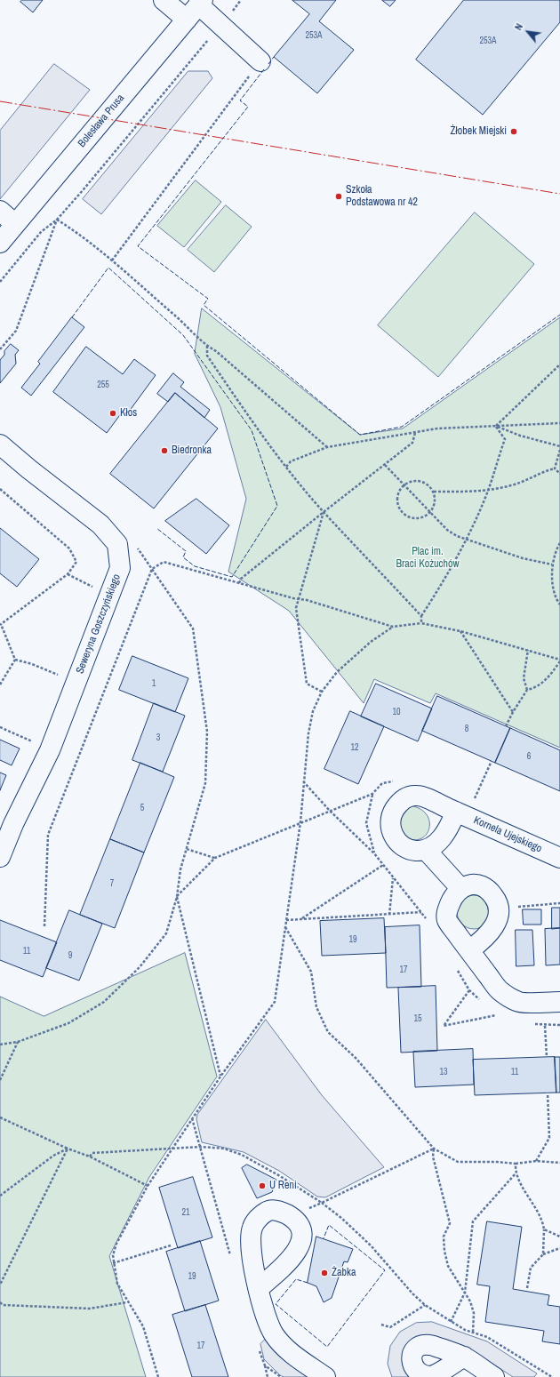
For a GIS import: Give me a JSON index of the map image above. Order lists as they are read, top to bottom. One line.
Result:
{"streets":{"street":["Bolesława Prusa","Seweryna Goszczyńskiego","Kornela Ujejskiego"]},"parks":["Plac im. Braci Kożuchów"],"places":["Żłobek Miejski","Szkoła Podstawowa nr 42","Kłos","Biedronka","U Reni","Żabka"],"house_numbers":["253A","253A","255","1","10","8","3","12","6","5","7","19","11","9","17","15","13","11","21","19","17"],"north":"top left"}
